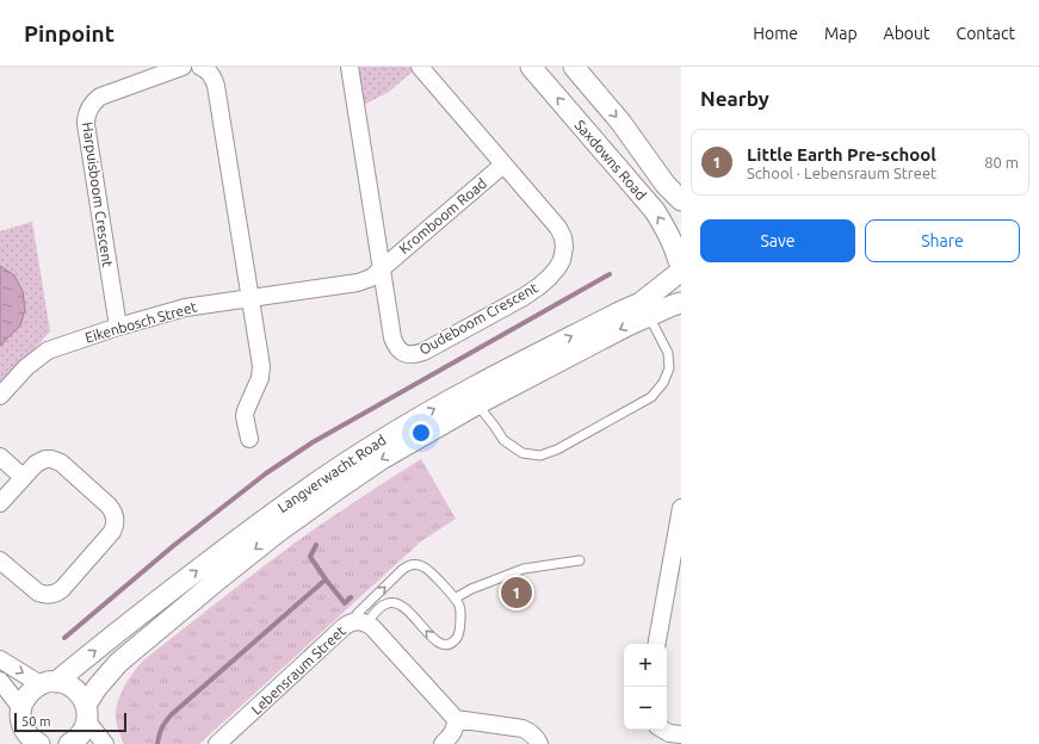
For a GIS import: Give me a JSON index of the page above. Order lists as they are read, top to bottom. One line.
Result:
{"streets":{"street":["Saxdowns Road","Harpuisboom Crescent","Kromboom Road","Oudeboom Crescent","Eikenbosch Street","Langverwacht Road","Lebensraum Street"]},"crossings":[["Saxdowns Road","Langverwacht Road"],["Harpuisboom Crescent","Eikenbosch Street"],["Kromboom Road","Oudeboom Crescent"],["Kromboom Road","Eikenbosch Street"],["Oudeboom Crescent","Eikenbosch Street"]],"scale_bar":"50 m","page":{"header":"Pinpoint","nav":["Home","Map","About","Contact"],"heading":"Nearby","list":[{"mark":"1","name":"Little Earth Pre-school","note":"School · Lebensraum Street","value":"80 m"}],"buttons":["Save","Share"],"pins":"1","map_buttons":["+","−"],"scale":"50 m"}}
